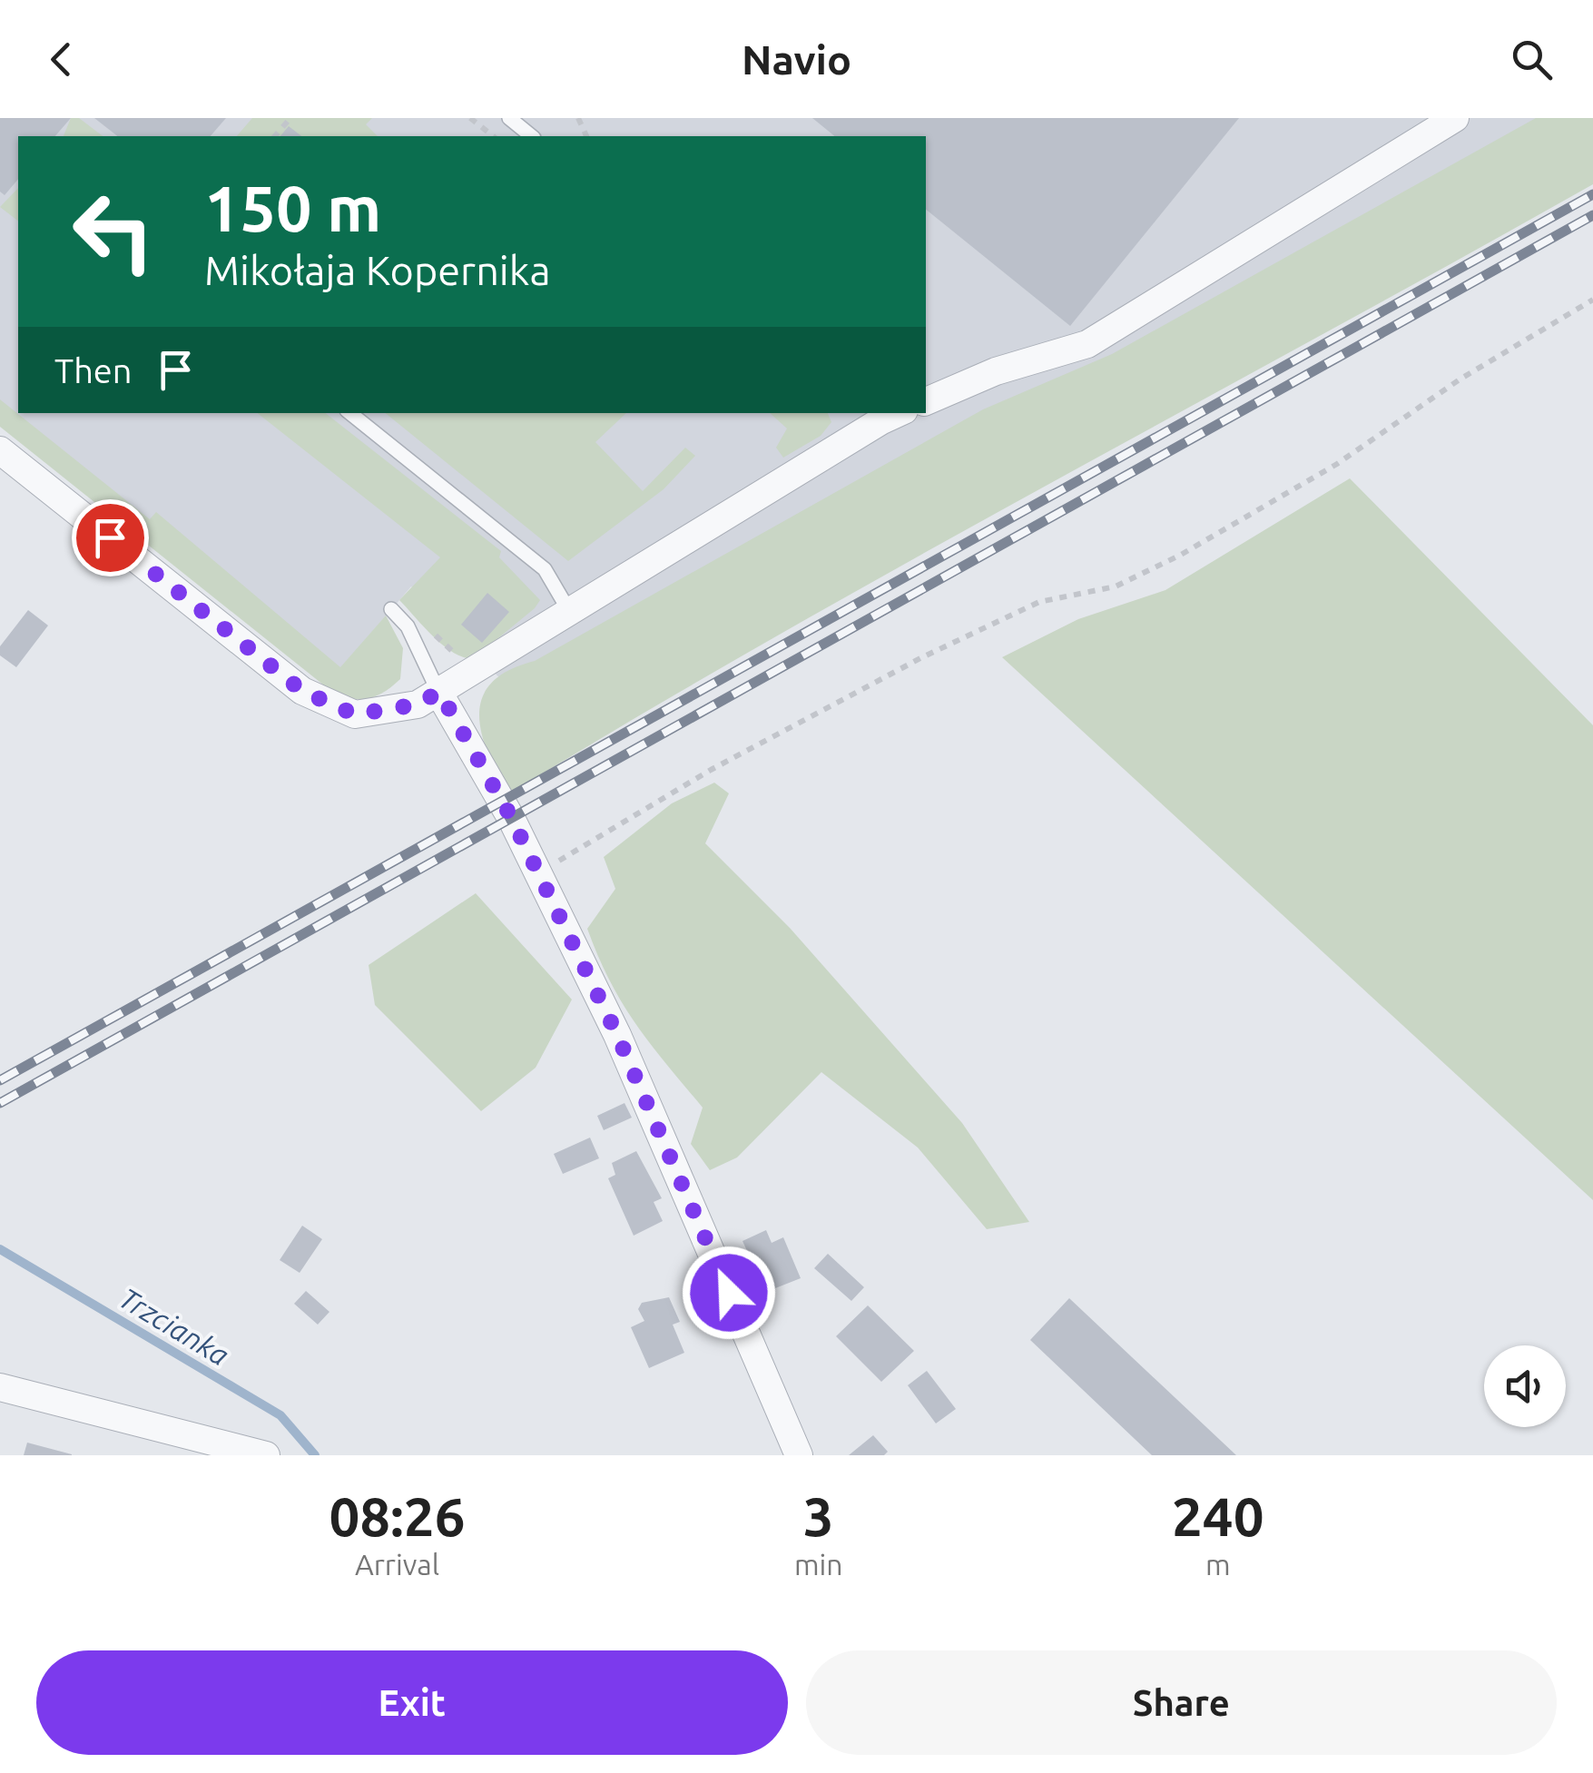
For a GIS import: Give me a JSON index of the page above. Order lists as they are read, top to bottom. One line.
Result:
{"water":["Trzcianka"],"page":{"header":"Navio","turn":["150 m","Mikołaja Kopernika"],"then":"Then","eta":["08:26","Arrival","3","min","240","m"],"buttons":["Exit","Share"]}}
